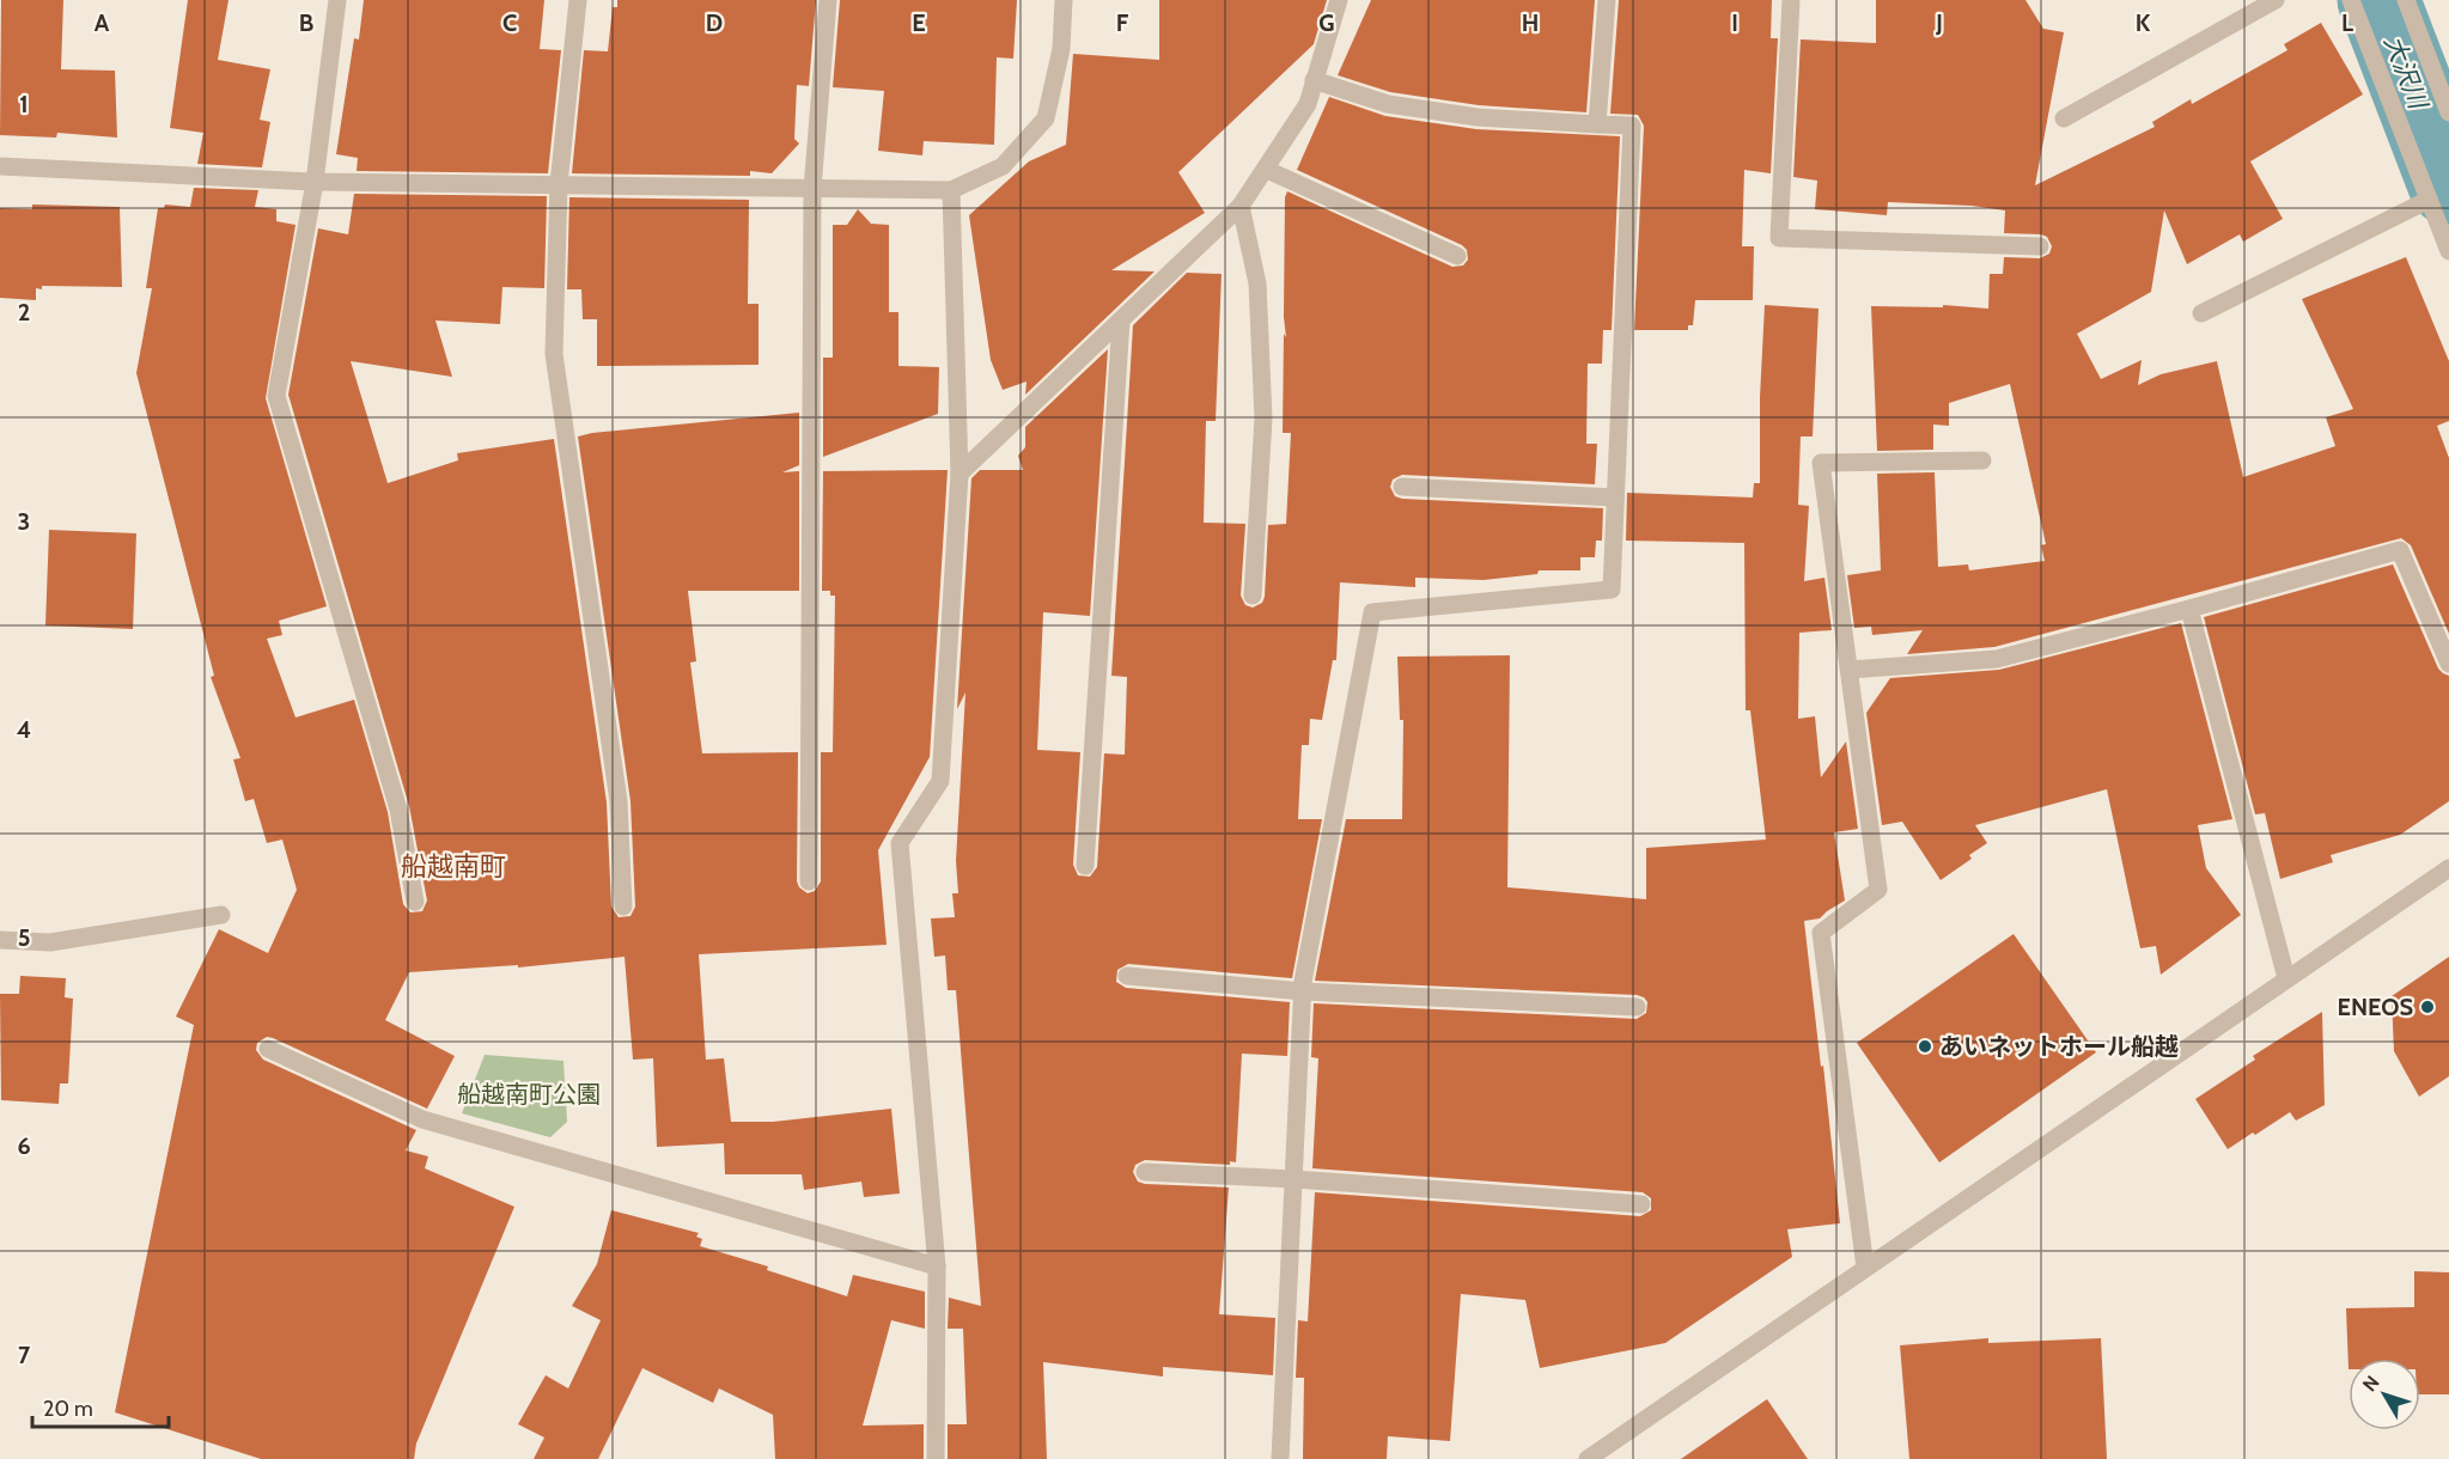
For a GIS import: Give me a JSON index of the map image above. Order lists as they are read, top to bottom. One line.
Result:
{"districts":["船越南町"],"water":["大沢川"],"parks":["船越南町公園"],"places":["ENEOS","あいネットホール船越"],"scale_bar":"20 m","north":"top left","grid":{"columns":["A","B","C","D","E","F","G","H","I","J","K","L"],"rows":["1","2","3","4","5","6","7"]}}
